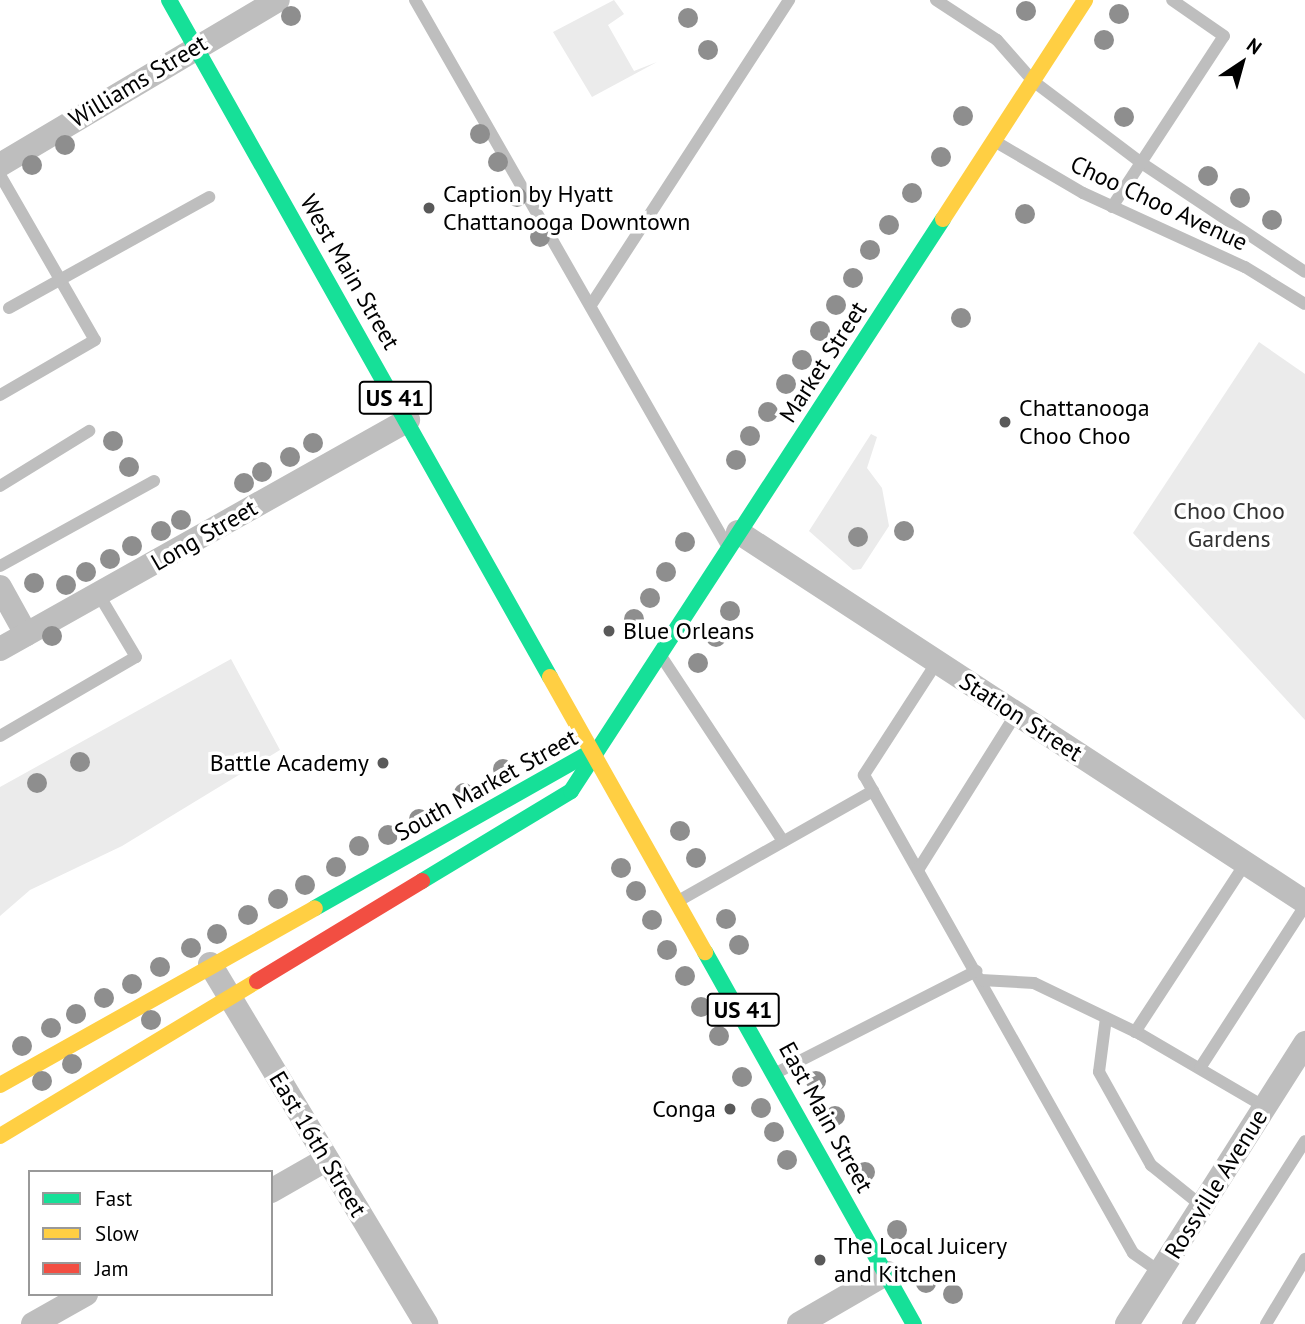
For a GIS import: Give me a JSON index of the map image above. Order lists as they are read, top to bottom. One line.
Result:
{"streets":{"main road":["West Main Street","Market Street","US 41","South Market Street","East Main Street"],"street":["Williams Street","Long Street","Station Street","East 16th Street","Rossville Avenue"],"lane":["Choo Choo Avenue"]},"crossings":[["Williams Street","West Main Street"],["Choo Choo Avenue","Market Street"],["West Main Street","Market Street"],["West Main Street","Long Street"],["West Main Street","South Market Street"],["West Main Street","East Main Street"],["Market Street","Station Street"],["Market Street","South Market Street"],["Market Street","East Main Street"],["South Market Street","East Main Street"],["South Market Street","East 16th Street"]],"parks":["Choo Choo Gardens"],"places":["Caption by Hyatt Chattanooga Downtown","Chattanooga Choo Choo","Blue Orleans","Battle Academy","Conga","The Local Juicery and Kitchen"],"legend":["Fast","Slow","Jam"],"north":"top right"}
